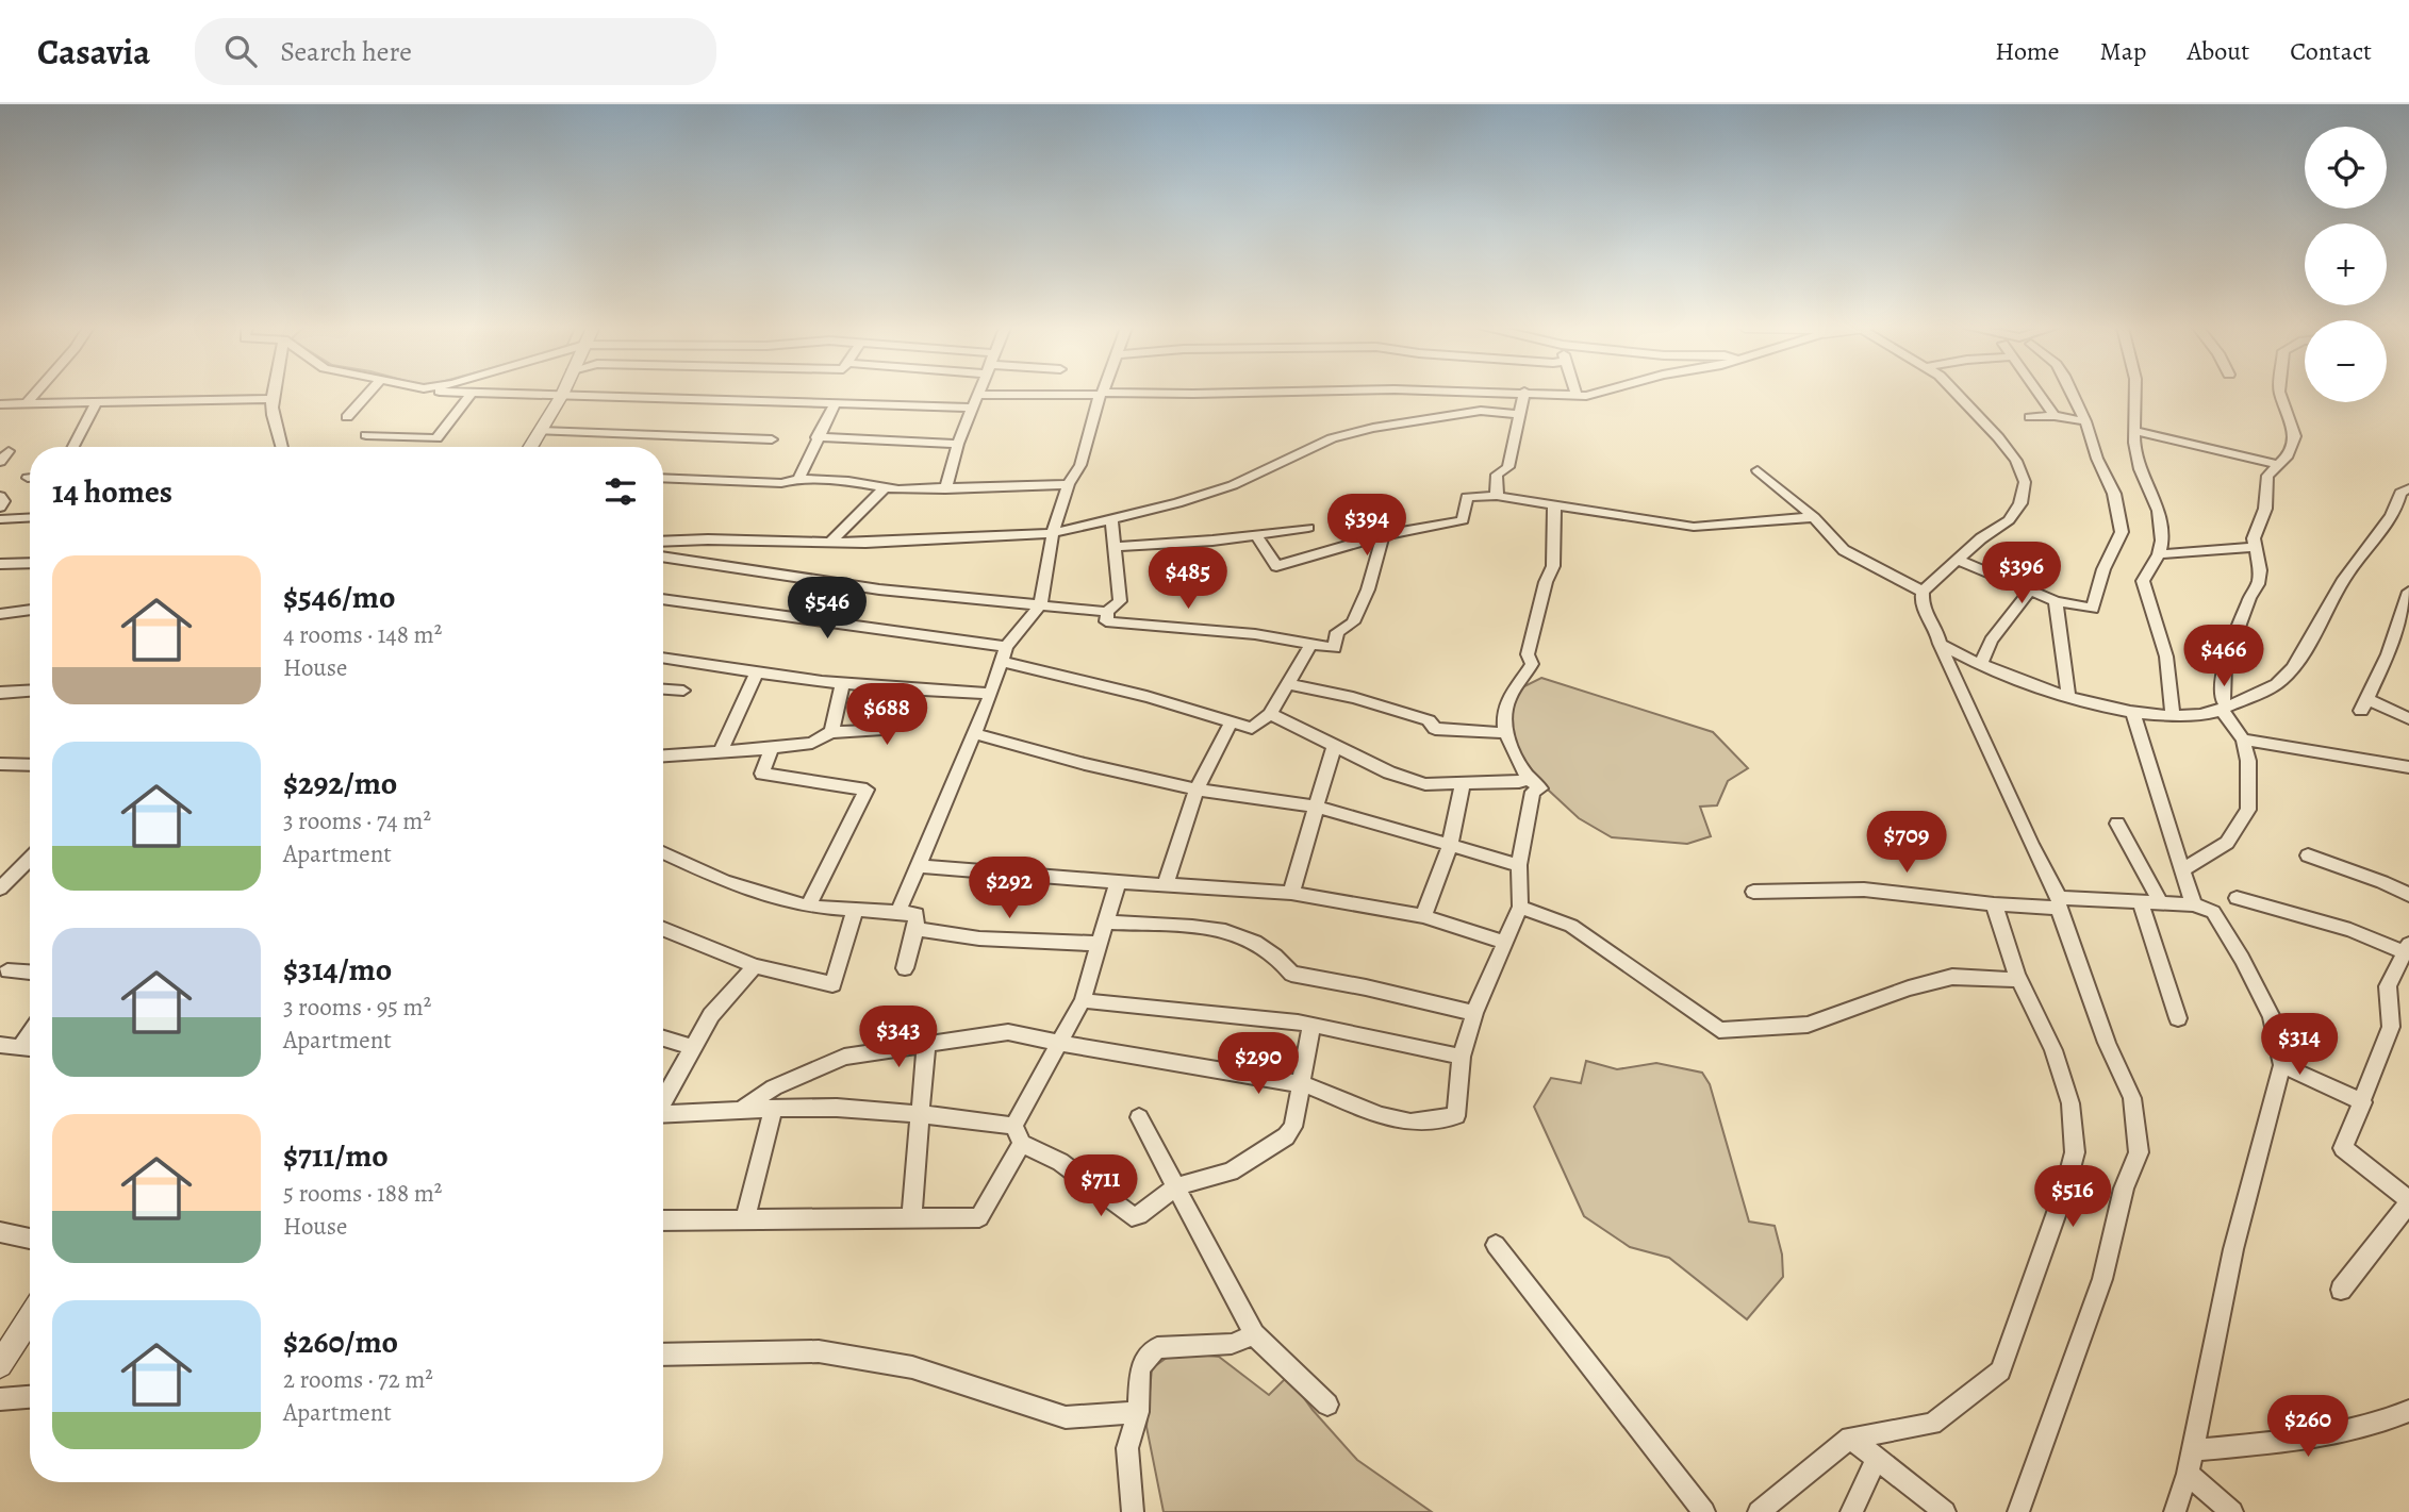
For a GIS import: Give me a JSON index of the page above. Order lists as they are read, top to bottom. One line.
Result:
{"page":{"header":"Casavia","search":"Search here","nav":["Home","Map","About","Contact"],"map_buttons":["+","−"],"heading":"14 homes","price":["$394","$396","$485","$546","$466","$688","$709","$292","$343","$314","$290","$711","$516","$260"],"list":[{"name":"$546/mo","note":"4 rooms · 148 m² · House"},{"name":"$292/mo","note":"3 rooms · 74 m² · Apartment"},{"name":"$314/mo","note":"3 rooms · 95 m² · Apartment"},{"name":"$711/mo","note":"5 rooms · 188 m² · House"},{"name":"$260/mo","note":"2 rooms · 72 m² · Apartment"}]}}
